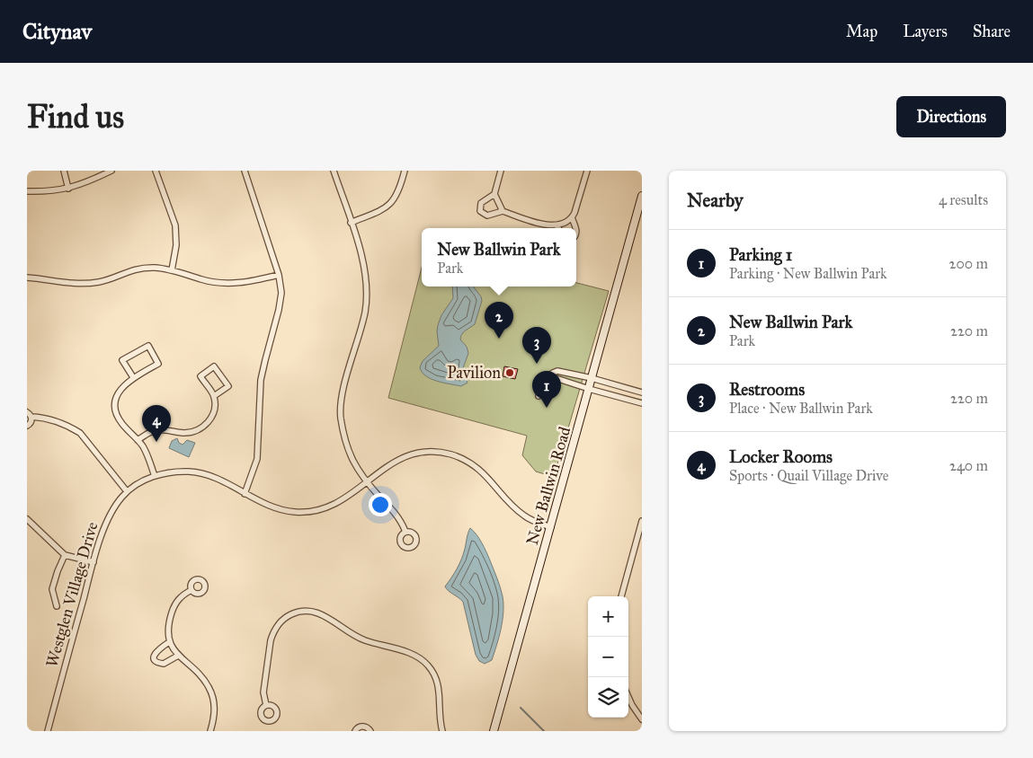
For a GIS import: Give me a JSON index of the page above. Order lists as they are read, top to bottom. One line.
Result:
{"streets":{"main road":["New Ballwin Road"],"street":["Westglen Village Drive"]},"crossings":[["New Ballwin Road","Westglen Village Drive"]],"places":["Pavilion"],"page":{"header":"Citynav","nav":["Map","Layers","Share"],"buttons":"Directions","title":"Find us","heading":["Nearby","4 results"],"popup":["New Ballwin Park","Park"],"list":[{"mark":"1","name":"Parking 1","note":"Parking · New Ballwin Park","value":"200 m"},{"mark":"2","name":"New Ballwin Park","note":"Park","value":"220 m"},{"mark":"3","name":"Restrooms","note":"Place · New Ballwin Park","value":"220 m"},{"mark":"4","name":"Locker Rooms","note":"Sports · Quail Village Drive","value":"240 m"}],"pins":["2","3","1","4"],"map_buttons":["+","−"]}}
